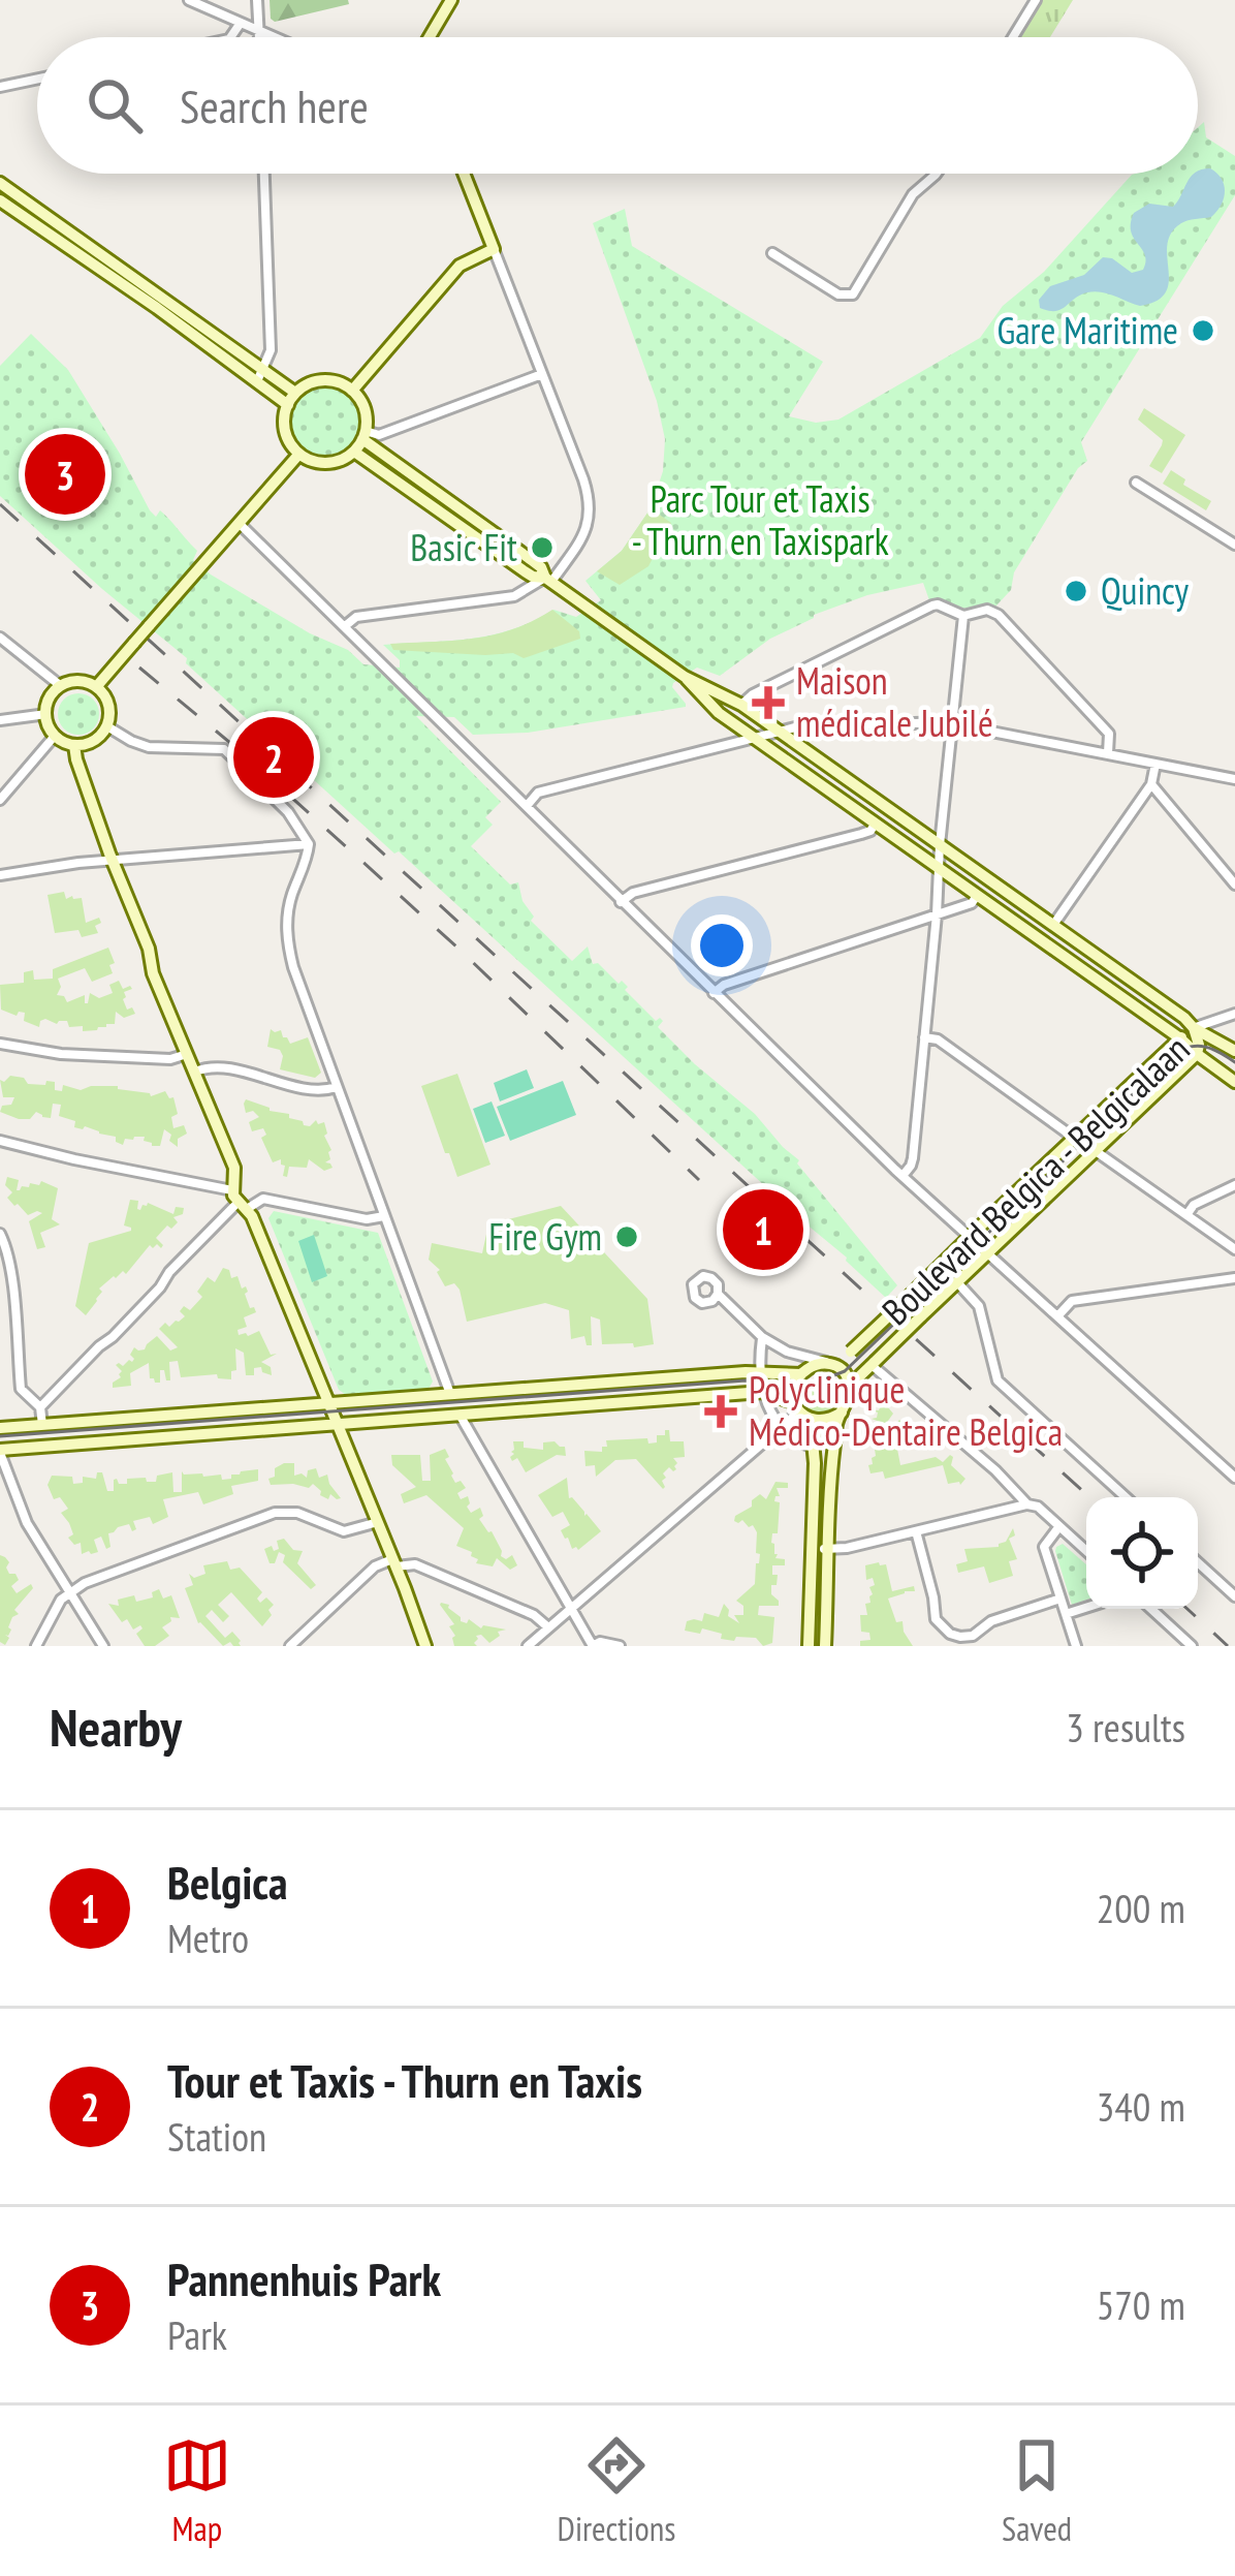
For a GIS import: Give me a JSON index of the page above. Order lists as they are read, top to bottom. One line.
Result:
{"streets":{"street":["Boulevard Belgica - Belgicalaan"]},"parks":["Parc Tour et Taxis - Thurn en Taxispark"],"places":{"other":["Gare Maritime","Basic Fit","Quincy","Fire Gym"],"health":["Maison médicale Jubilé","Polyclinique Médico-Dentaire Belgica"]},"page":{"search":"Search here","pins":["3","2","1"],"heading":["Nearby","3 results"],"list":[{"mark":"1","name":"Belgica","note":"Metro","value":"200 m"},{"mark":"2","name":"Tour et Taxis - Thurn en Taxis","note":"Station","value":"340 m"},{"mark":"3","name":"Pannenhuis Park","note":"Park","value":"570 m"}],"nav":["Map","Directions","Saved"]}}
